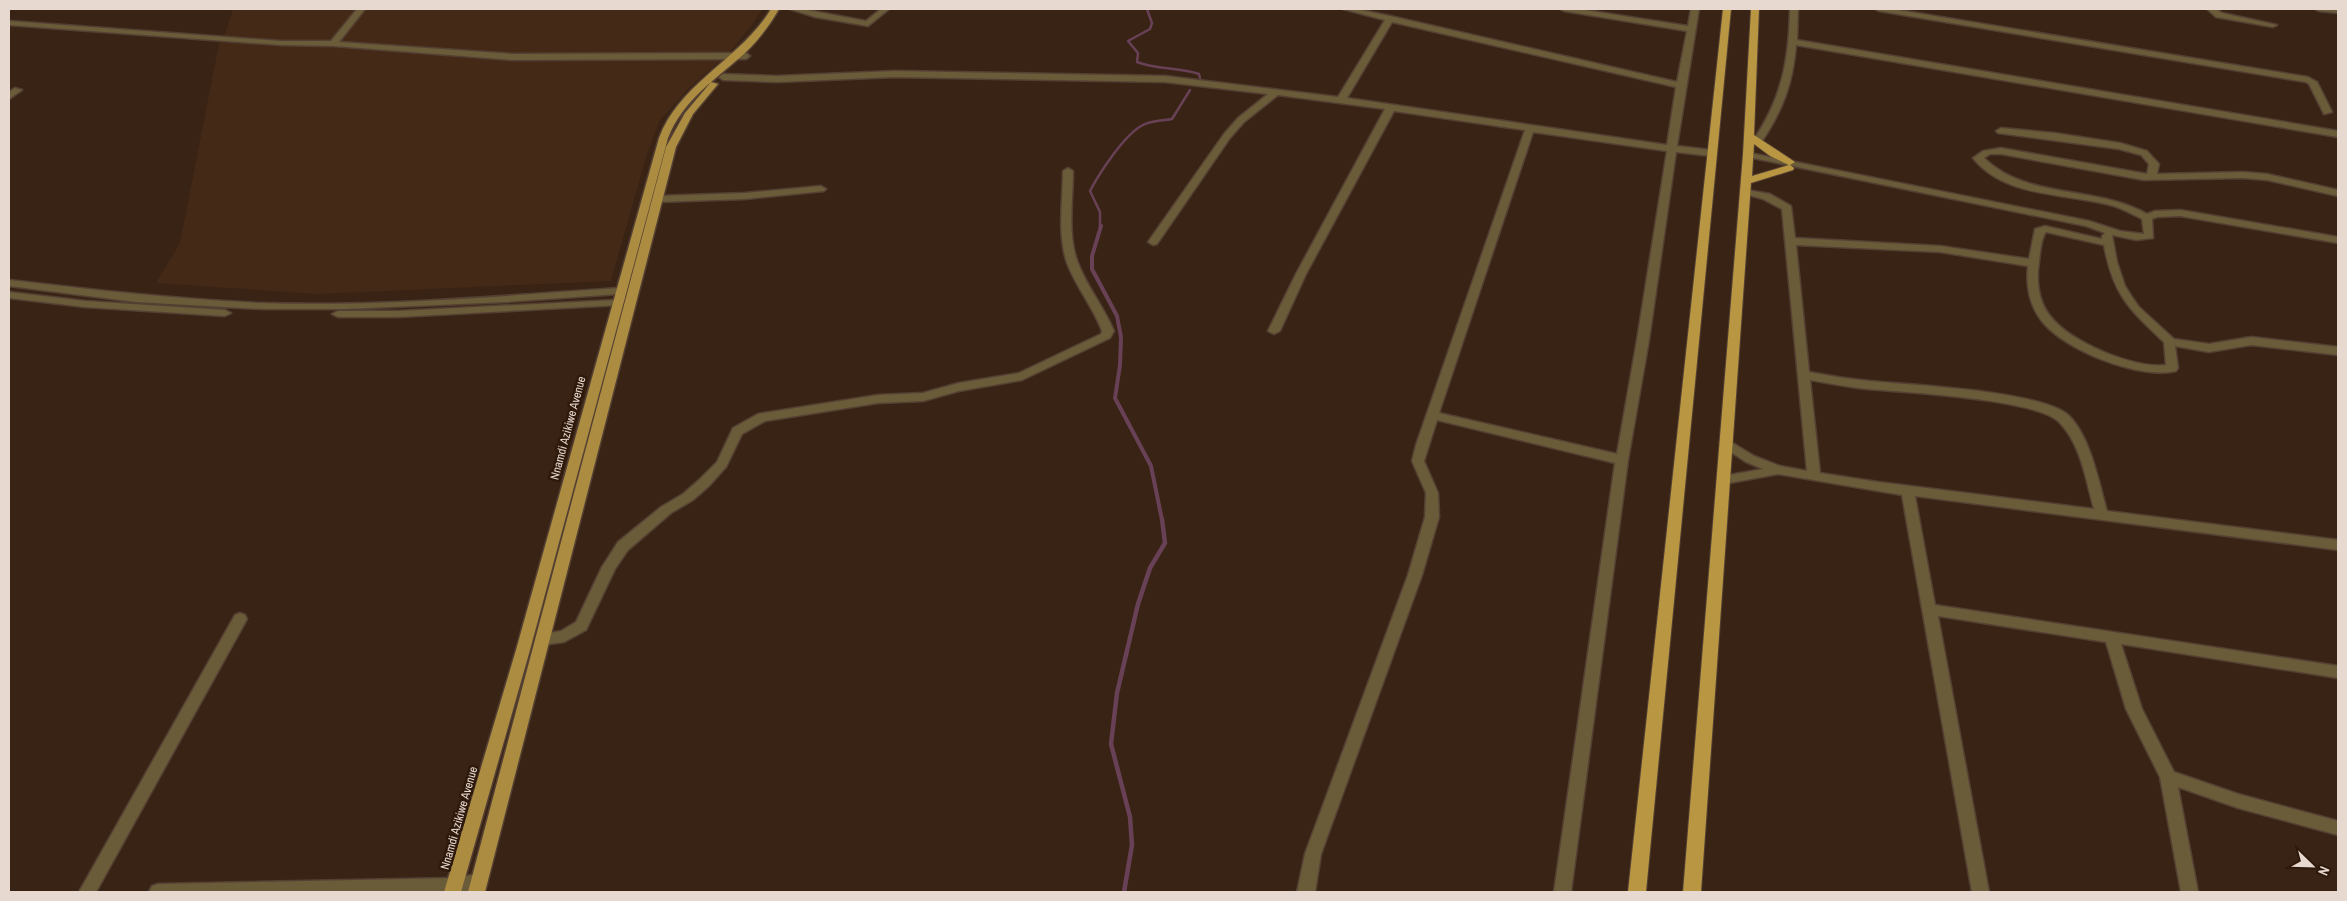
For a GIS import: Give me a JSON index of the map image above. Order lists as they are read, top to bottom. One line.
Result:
{"streets":{"main road":["Nnamdi Azikiwe Avenue"]},"north":"bottom right"}
